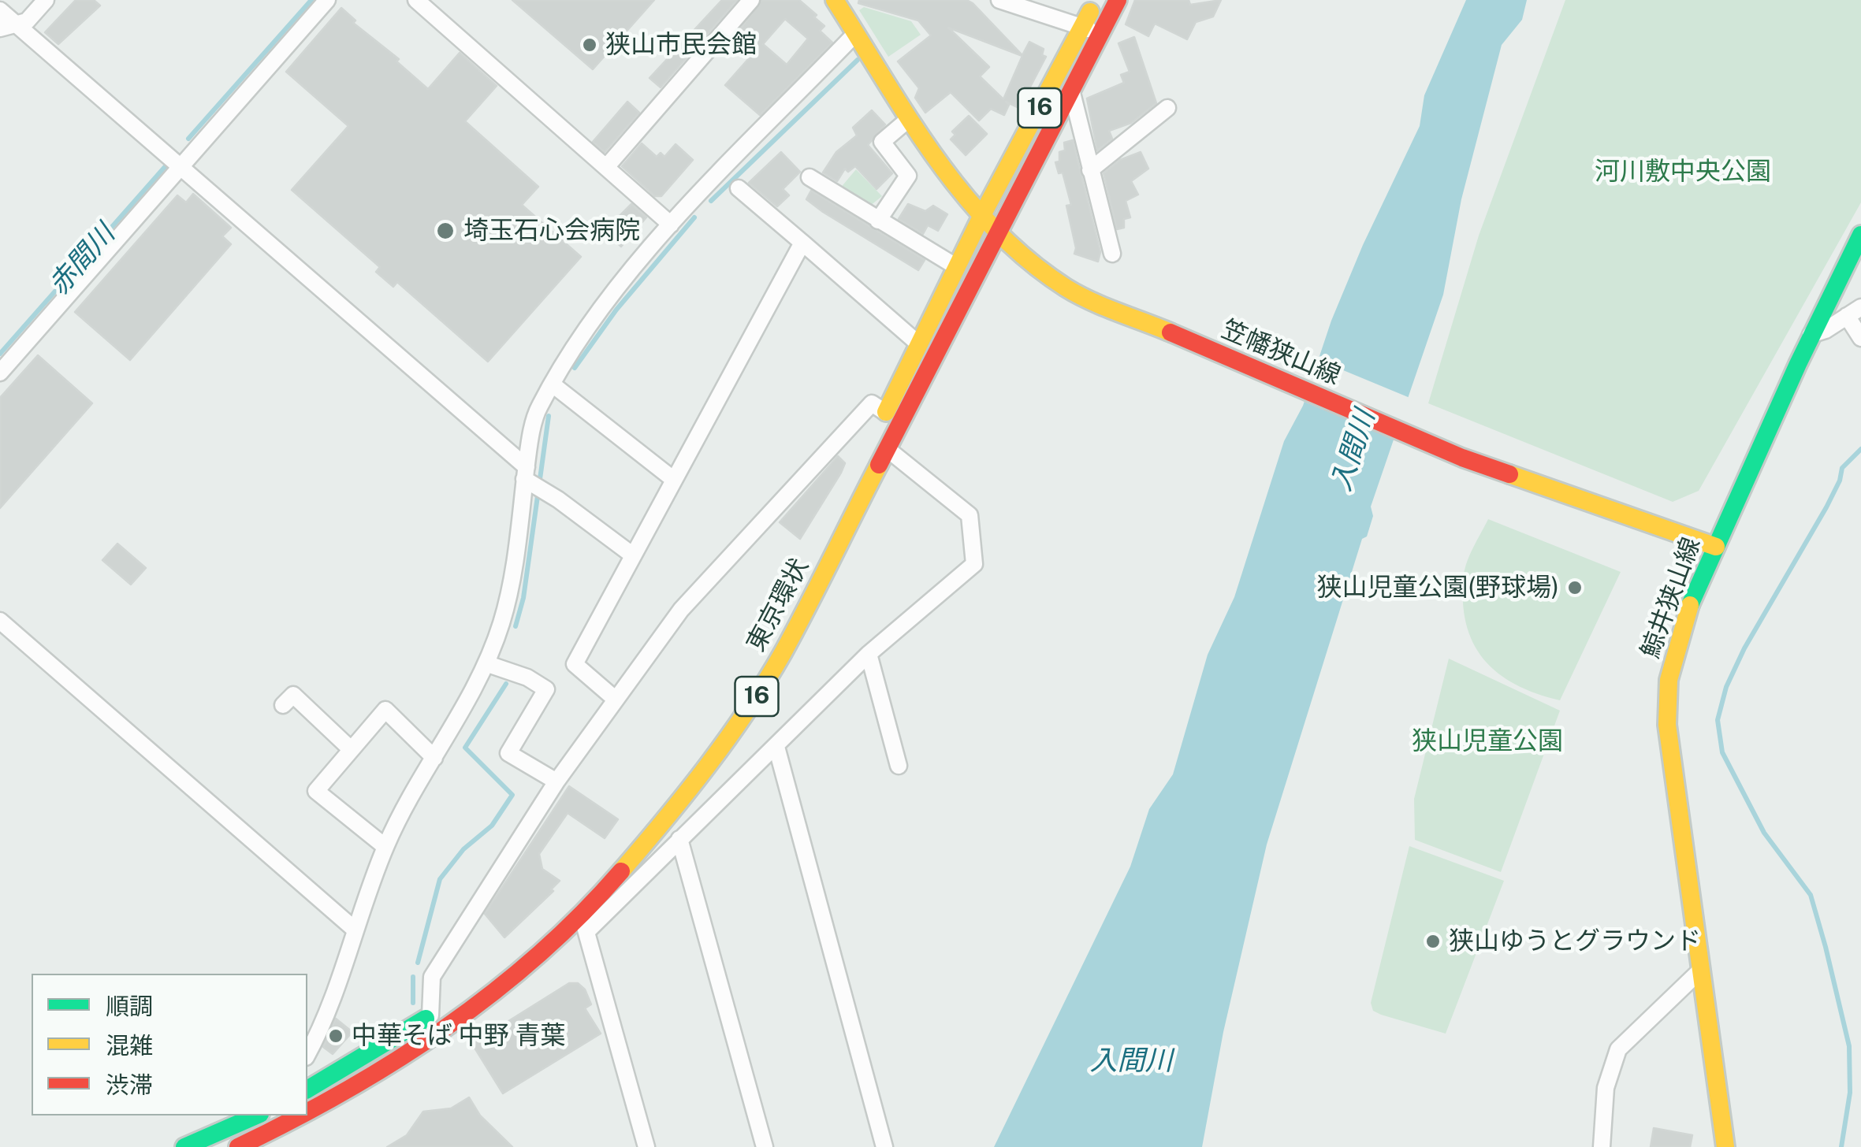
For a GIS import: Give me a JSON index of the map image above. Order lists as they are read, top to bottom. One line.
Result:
{"streets":{"main road":["16","笠幡狭山線","鯨井狭山線","東京環状"]},"crossings":[["笠幡狭山線","鯨井狭山線"],["笠幡狭山線","東京環状"]],"water":["赤間川","入間川"],"parks":["河川敷中央公園","狭山児童公園"],"places":["狭山市民会館","埼玉石心会病院","狭山児童公園(野球場)","狭山ゆうとグラウンド","中華そば 中野 青葉"],"legend":["順調","混雑","渋滞"]}
